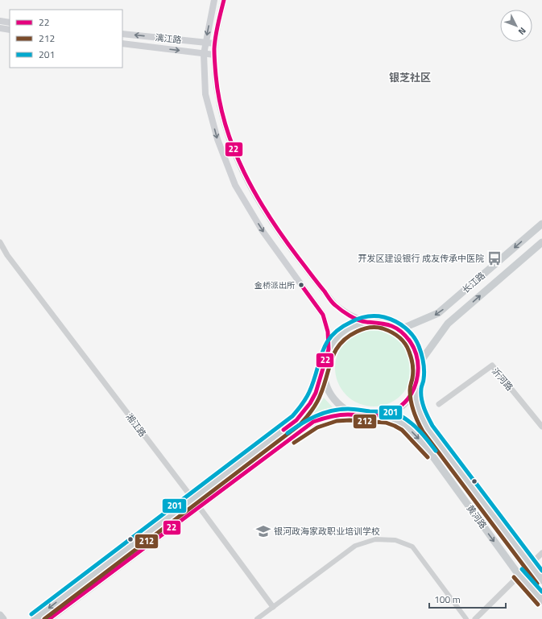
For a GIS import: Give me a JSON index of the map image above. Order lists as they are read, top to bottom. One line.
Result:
{"streets":{"main road":["漓江路","长江路","黄河路"],"street":["沂河路","湘江路"]},"crossings":[["长江路","黄河路"]],"districts":["银芝社区"],"places":{"bus stop":["开发区建设银行 成友传承中医院"],"other":["金桥派出所"],"school or university":["银河政海家政职业培训学校"]},"lines":["transit line 22","transit line 201","transit line 212"],"legend":["22","212","201"],"scale_bar":"100 m","north":"bottom right"}
